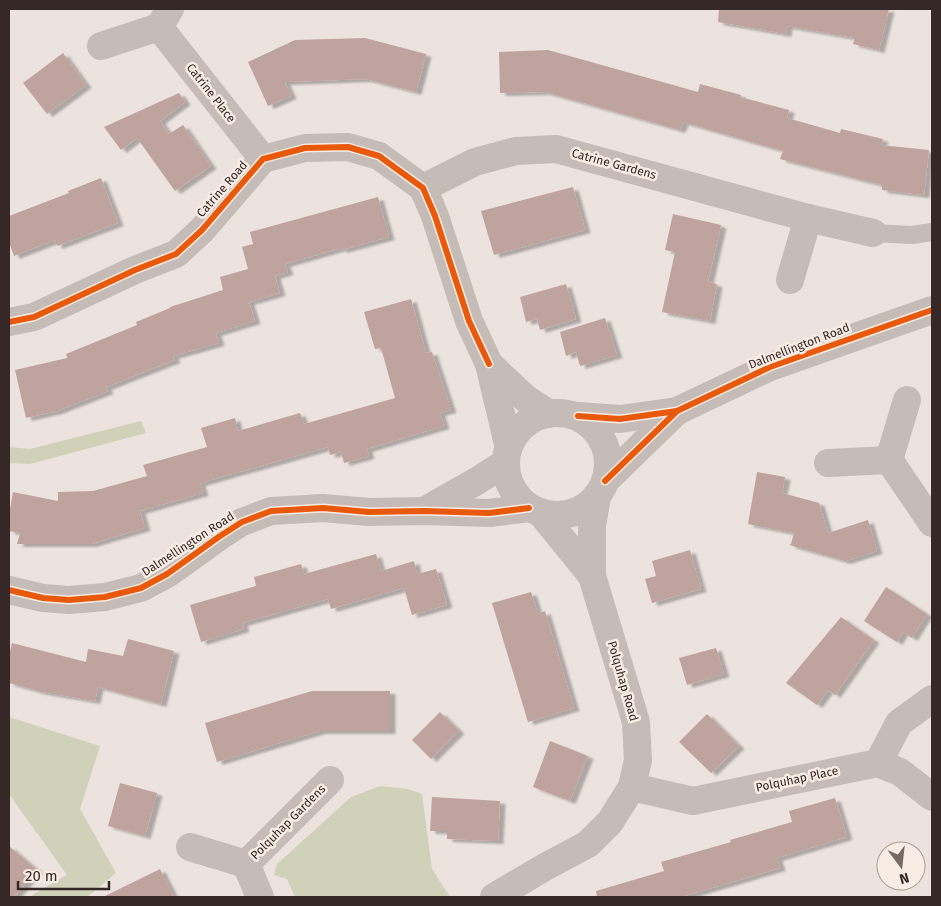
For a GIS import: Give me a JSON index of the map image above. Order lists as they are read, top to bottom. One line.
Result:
{"streets":{"street":["Catrine Place","Catrine Gardens","Catrine Road","Dalmellington Road","Polquhap Road","Polquhap Place","Polquhap Gardens"]},"crossings":[["Catrine Place","Catrine Road"],["Catrine Gardens","Catrine Road"],["Dalmellington Road","Polquhap Road"],["Polquhap Road","Polquhap Place"]],"scale_bar":"20 m","north":"bottom"}
